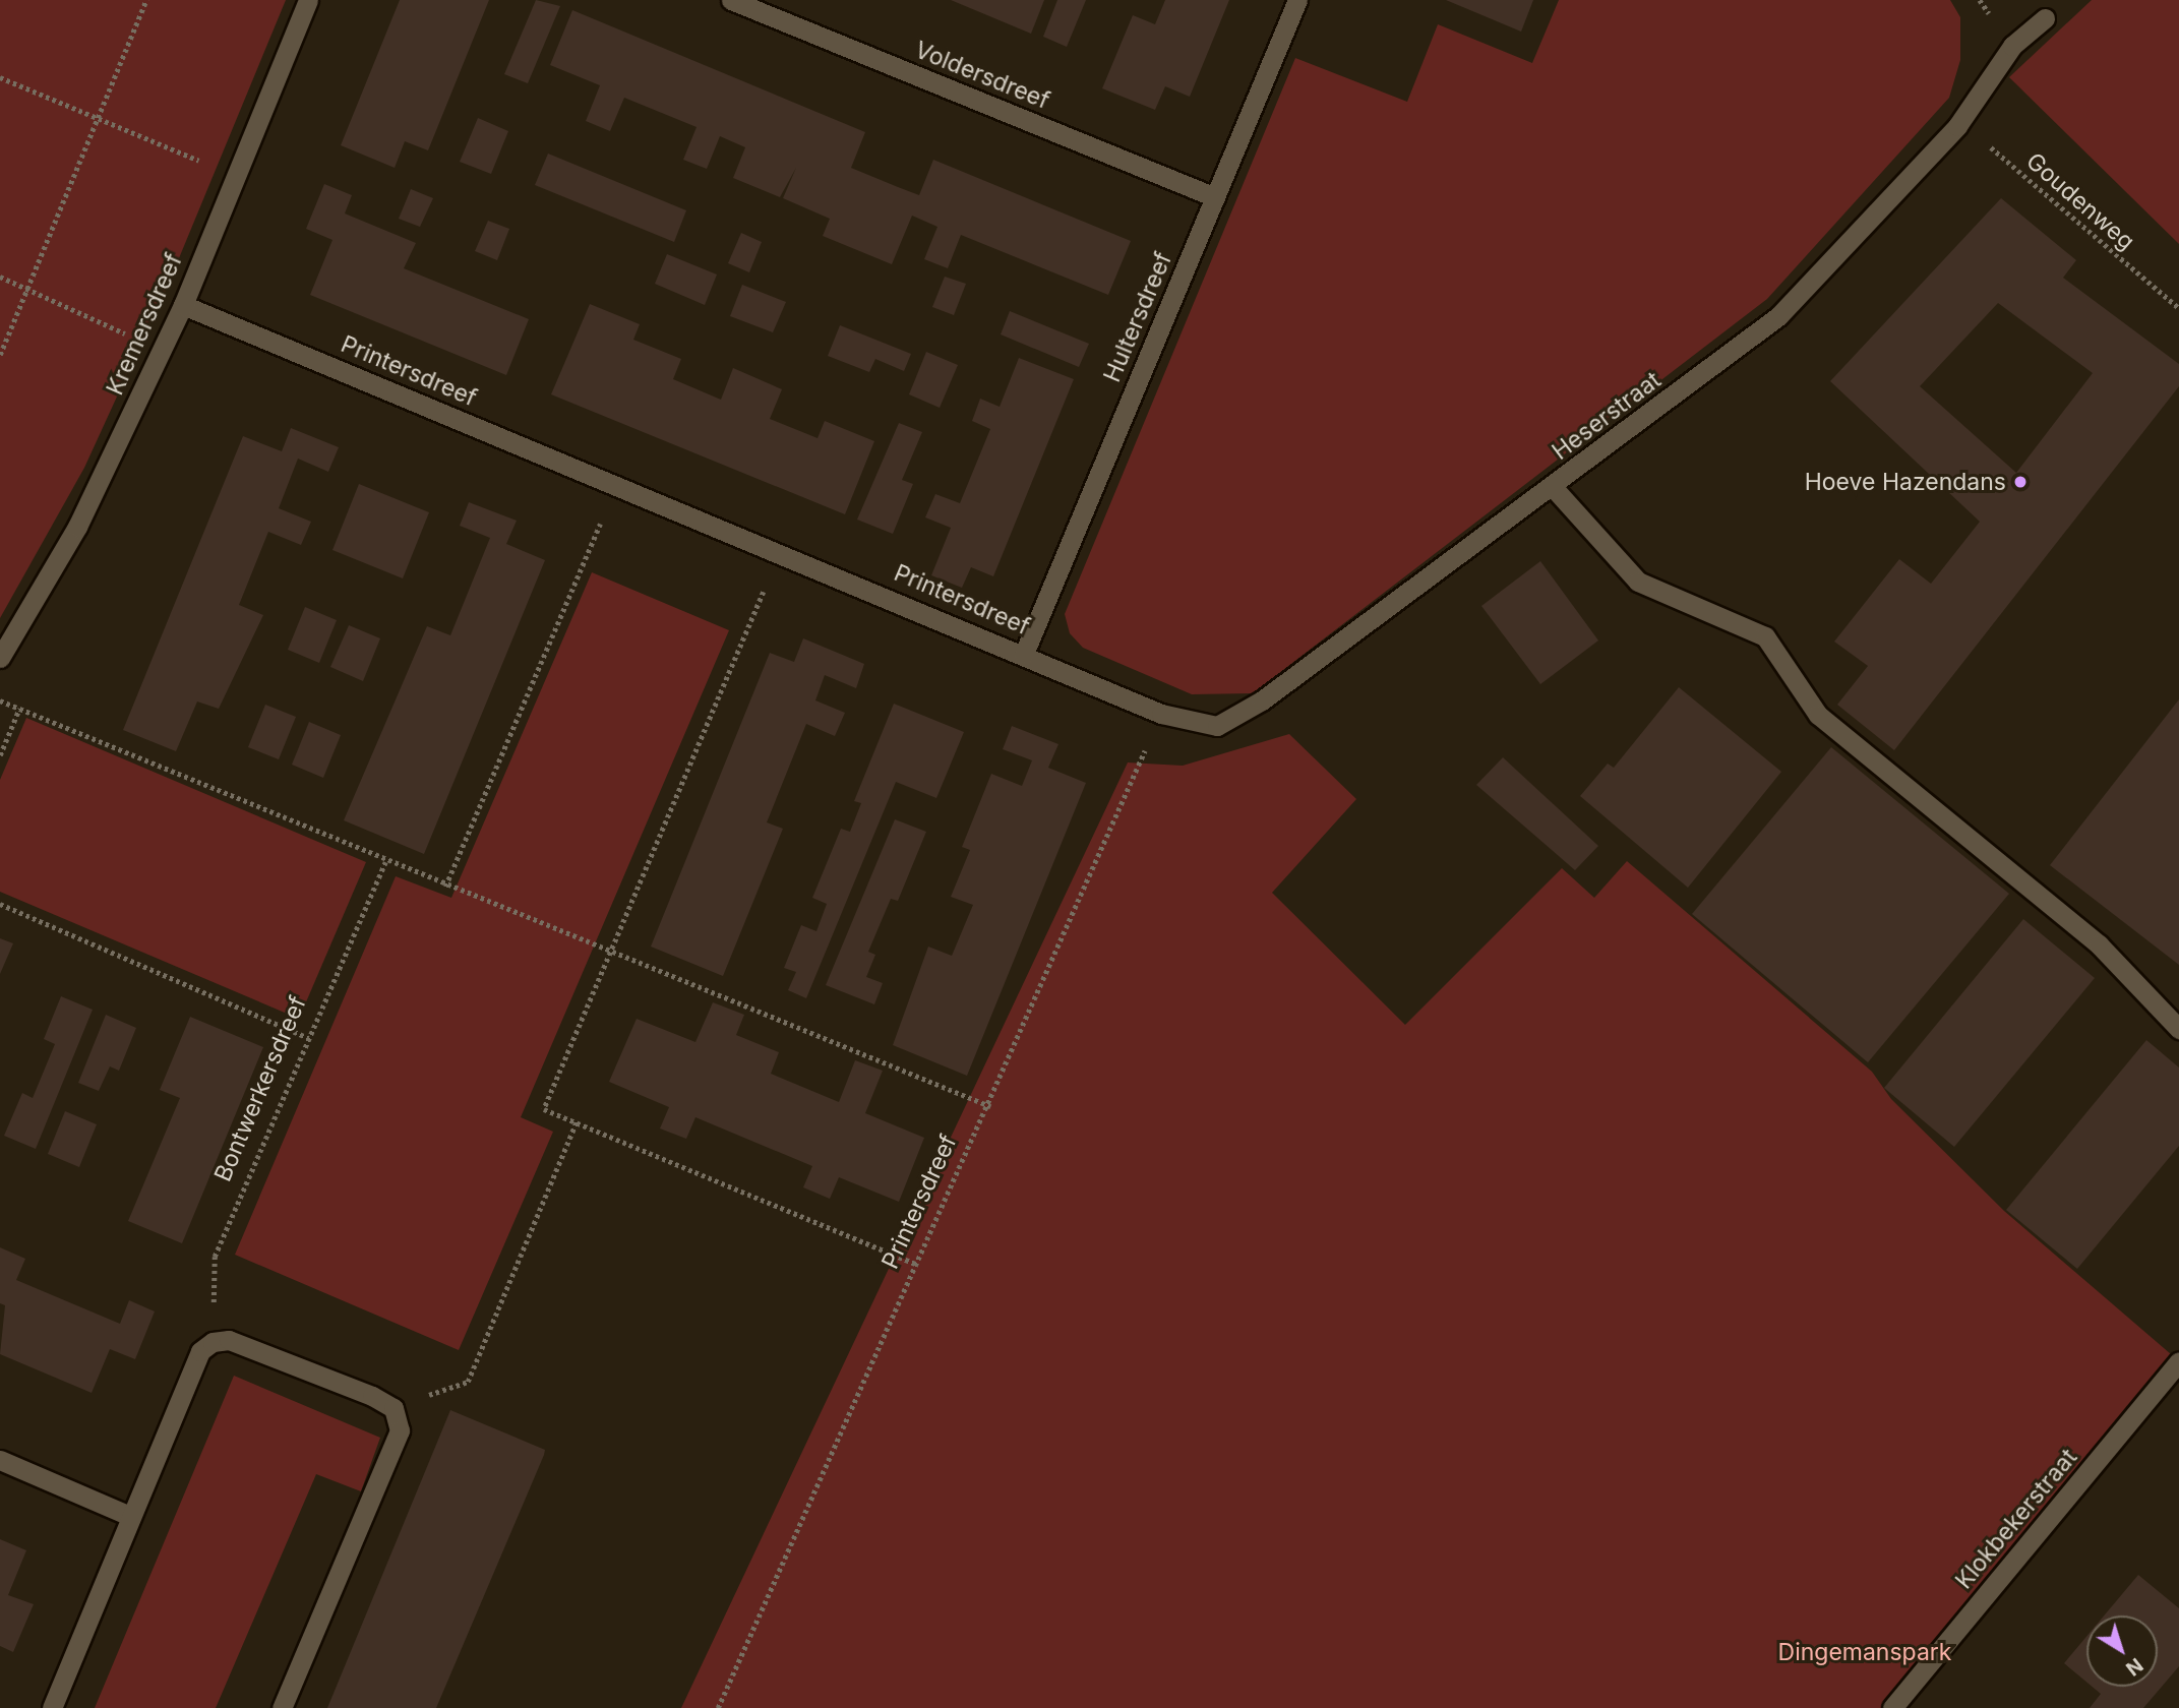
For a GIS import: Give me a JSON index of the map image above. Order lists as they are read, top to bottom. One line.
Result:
{"streets":{"street":["Voldersdreef","Hultersdreef","Kremersdreef","Printersdreef","Heserstraat","Klokbekerstraat"],"path":["Goudenweg","Bontwerkersdreef"]},"crossings":[["Voldersdreef","Hultersdreef"],["Goudenweg","Heserstraat"],["Hultersdreef","Printersdreef"],["Kremersdreef","Printersdreef"],["Printersdreef","Heserstraat"]],"parks":["Dingemanspark"],"places":["Hoeve Hazendans"],"north":"bottom right"}
